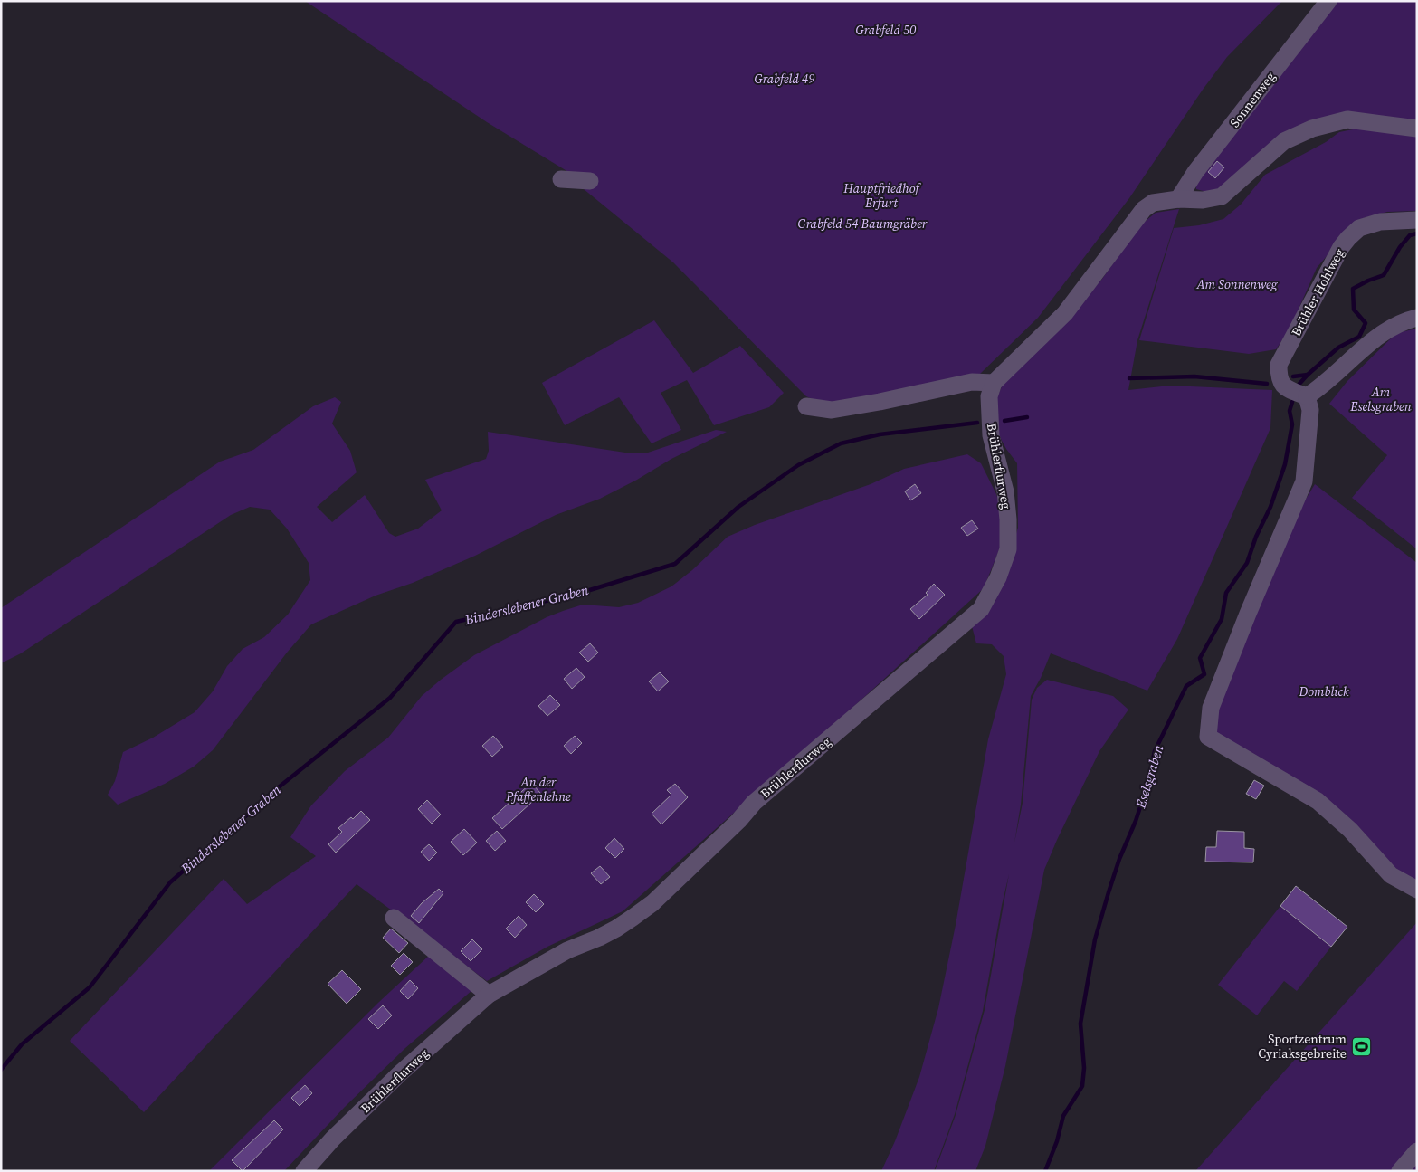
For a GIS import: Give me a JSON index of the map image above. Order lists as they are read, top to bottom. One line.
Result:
{"streets":{"street":["Sonnenweg","Brühler Hohlweg","Brühlerflurweg"]},"water":["Binderslebener Graben","Eselsgraben"],"parks":["Grabfeld 50","Grabfeld 49","Hauptfriedhof Erfurt","Grabfeld 54 Baumgräber","Am Sonnenweg","Am Eselsgraben","Domblick","An der Pfaffenlehne"],"places":{"sports":["Sportzentrum Cyriaksgebreite"]}}
